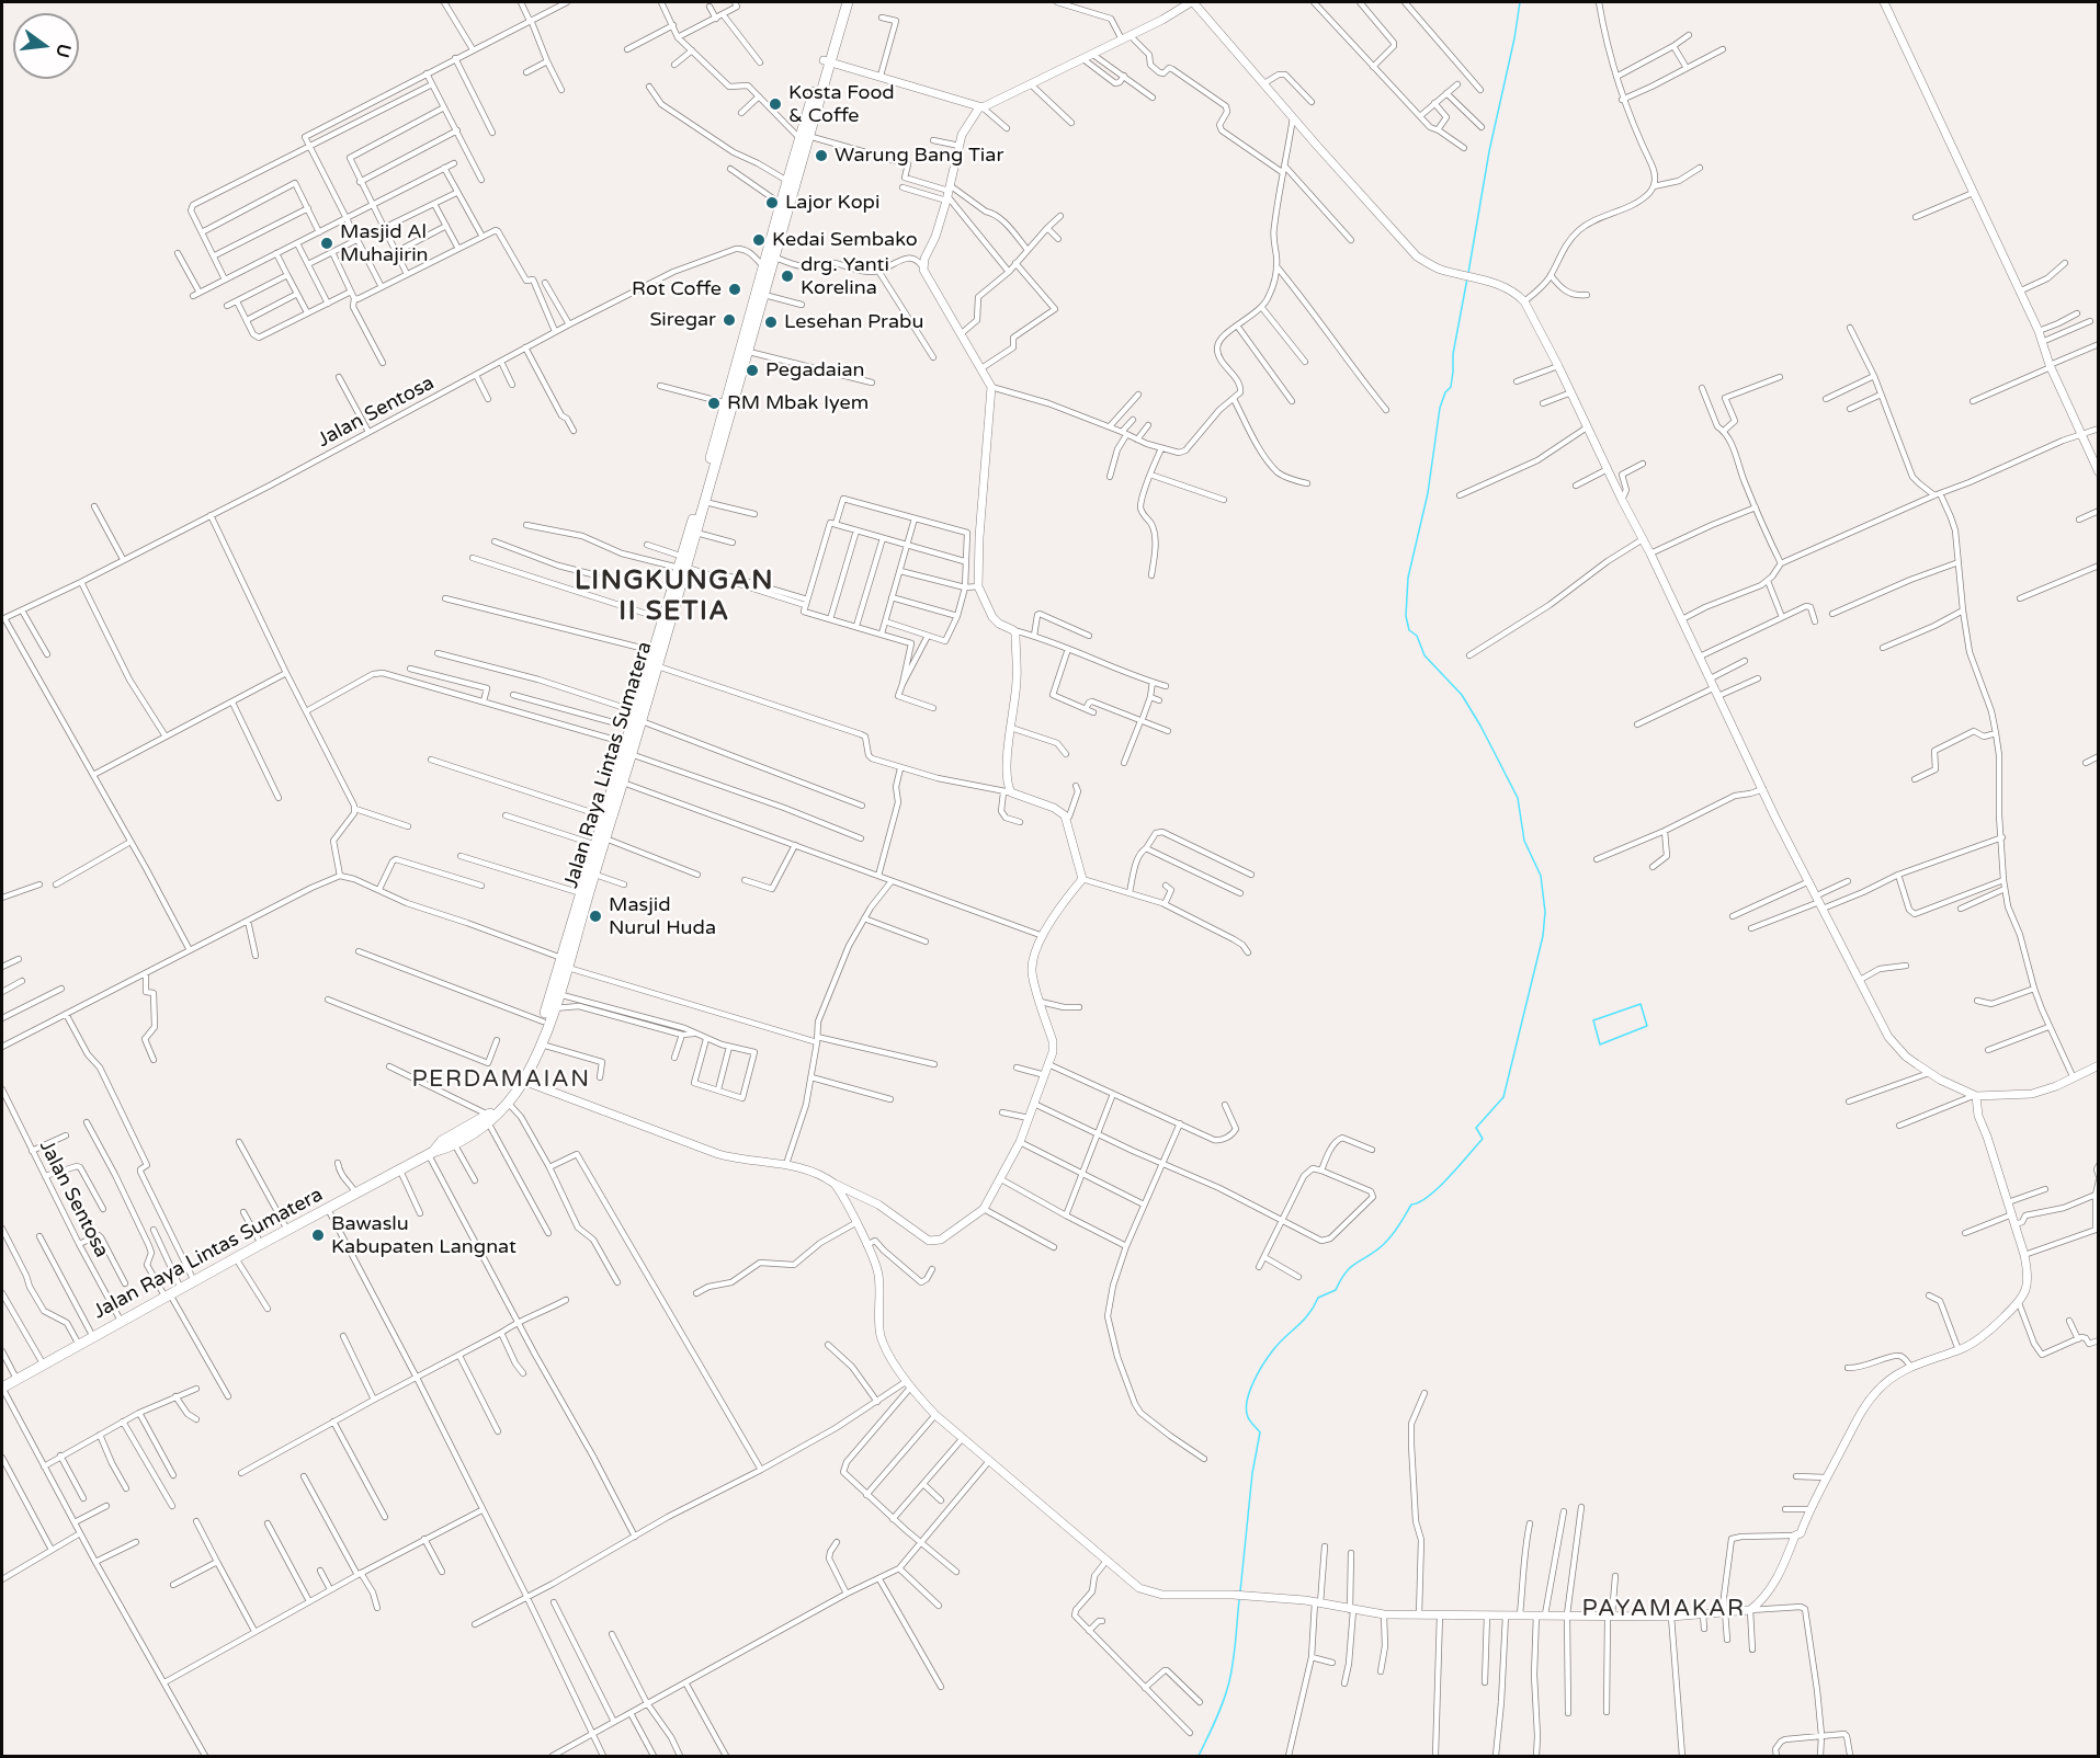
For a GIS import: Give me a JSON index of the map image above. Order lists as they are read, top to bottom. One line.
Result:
{"streets":{"highway":["Jalan Raya Lintas Sumatera"],"street":["Jalan Sentosa"]},"crossings":[["Jalan Sentosa","Jalan Raya Lintas Sumatera"]],"districts":["LINGKUNGAN II SETIA","PERDAMAIAN","PAYAMAKAR"],"places":["Kosta Food & Coffe","Warung Bang Tiar","Lajor Kopi","Kedai Sembako","Masjid Al Muhajirin","drg. Yanti Korelina","Rot Coffe","Siregar","Lesehan Prabu","Pegadaian","RM Mbak Iyem","Masjid Nurul Huda","Bawaslu Kabupaten Langnat"],"north":"right"}
